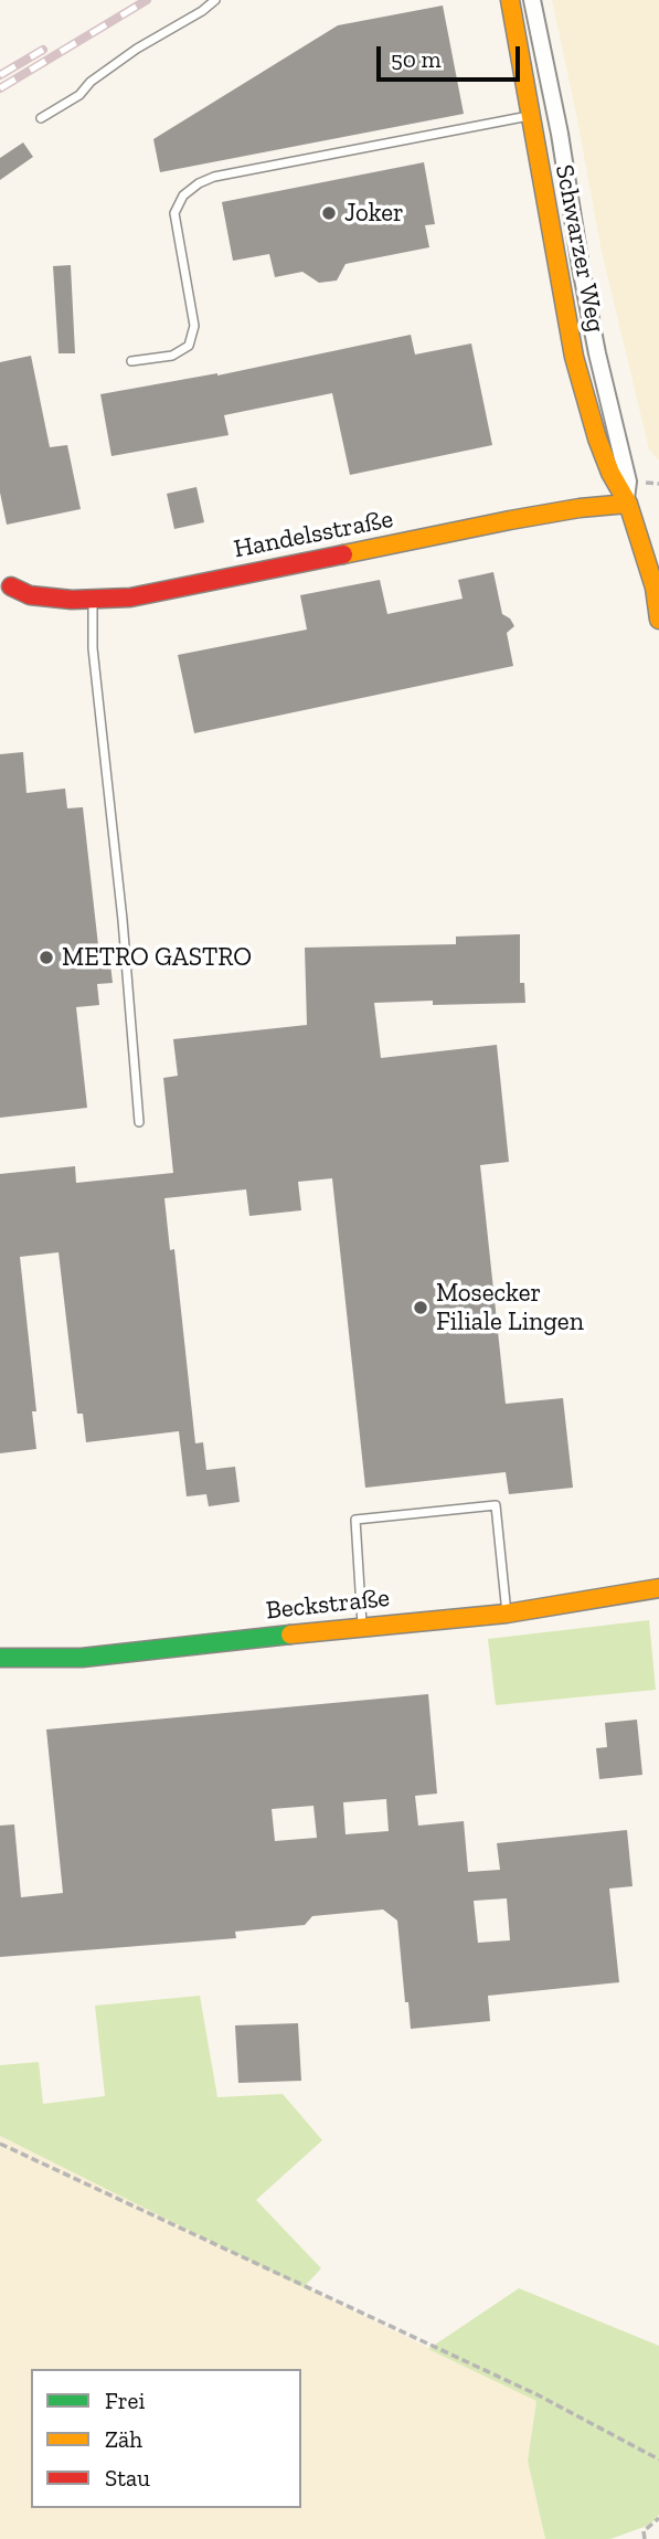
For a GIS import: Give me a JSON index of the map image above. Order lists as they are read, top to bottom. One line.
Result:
{"streets":{"street":["Schwarzer Weg","Handelsstraße","Beckstraße"]},"crossings":[["Schwarzer Weg","Handelsstraße"]],"places":["Joker","METRO GASTRO","Mosecker Filiale Lingen"],"legend":["Frei","Zäh","Stau"],"scale_bar":"50 m"}
